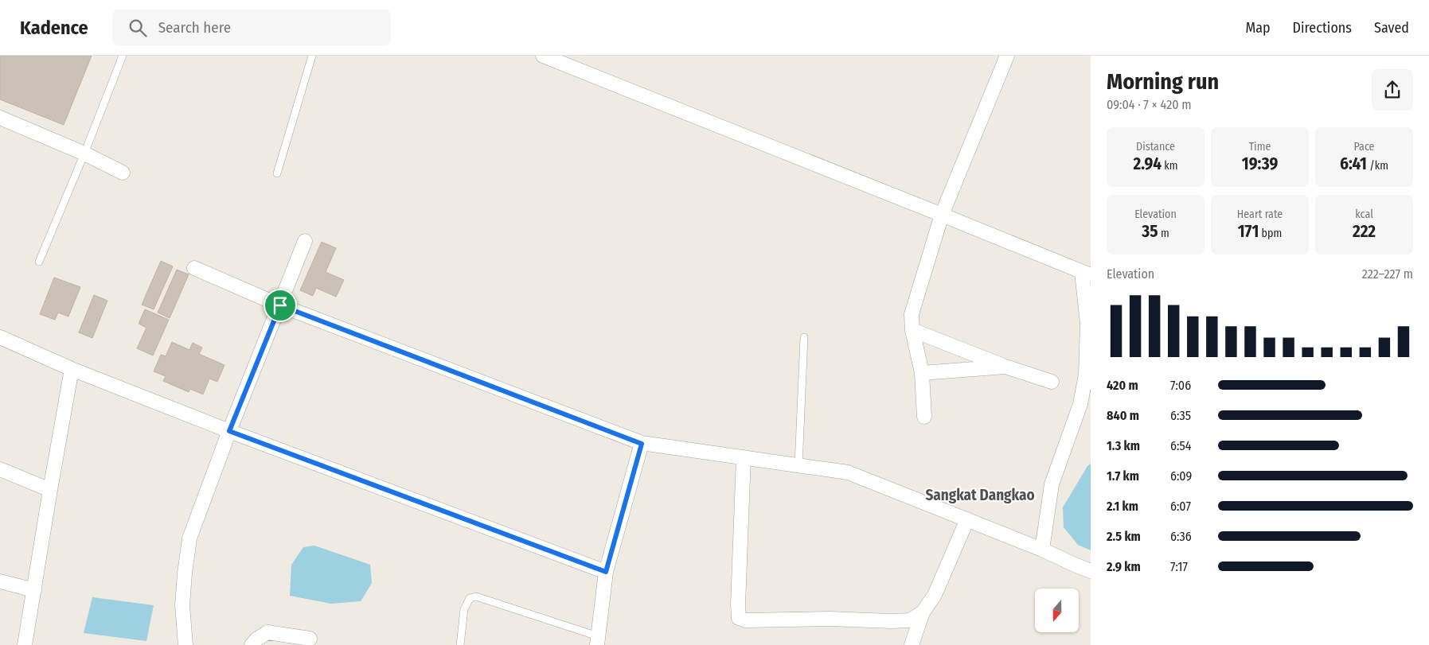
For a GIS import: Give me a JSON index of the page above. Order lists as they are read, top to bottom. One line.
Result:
{"districts":["Sangkat Dangkao"],"north":"bottom","page":{"header":"Kadence","search":"Search here","nav":["Map","Directions","Saved"],"heading":["Morning run","09:04 · 7 × 420 m"],"stats":[["Distance","2.94 km"],["Time","19:39"],["Pace","6:41 /km"],["Elevation","35 m"],["Heart rate","171 bpm"],["kcal","222"]],"chart":["Elevation","222–227 m"],"list":[{"name":"420 m","note":"7:06"},{"name":"840 m","note":"6:35"},{"name":"1.3 km","note":"6:54"},{"name":"1.7 km","note":"6:09"},{"name":"2.1 km","note":"6:07"},{"name":"2.5 km","note":"6:36"},{"name":"2.9 km","note":"7:17"}]}}
